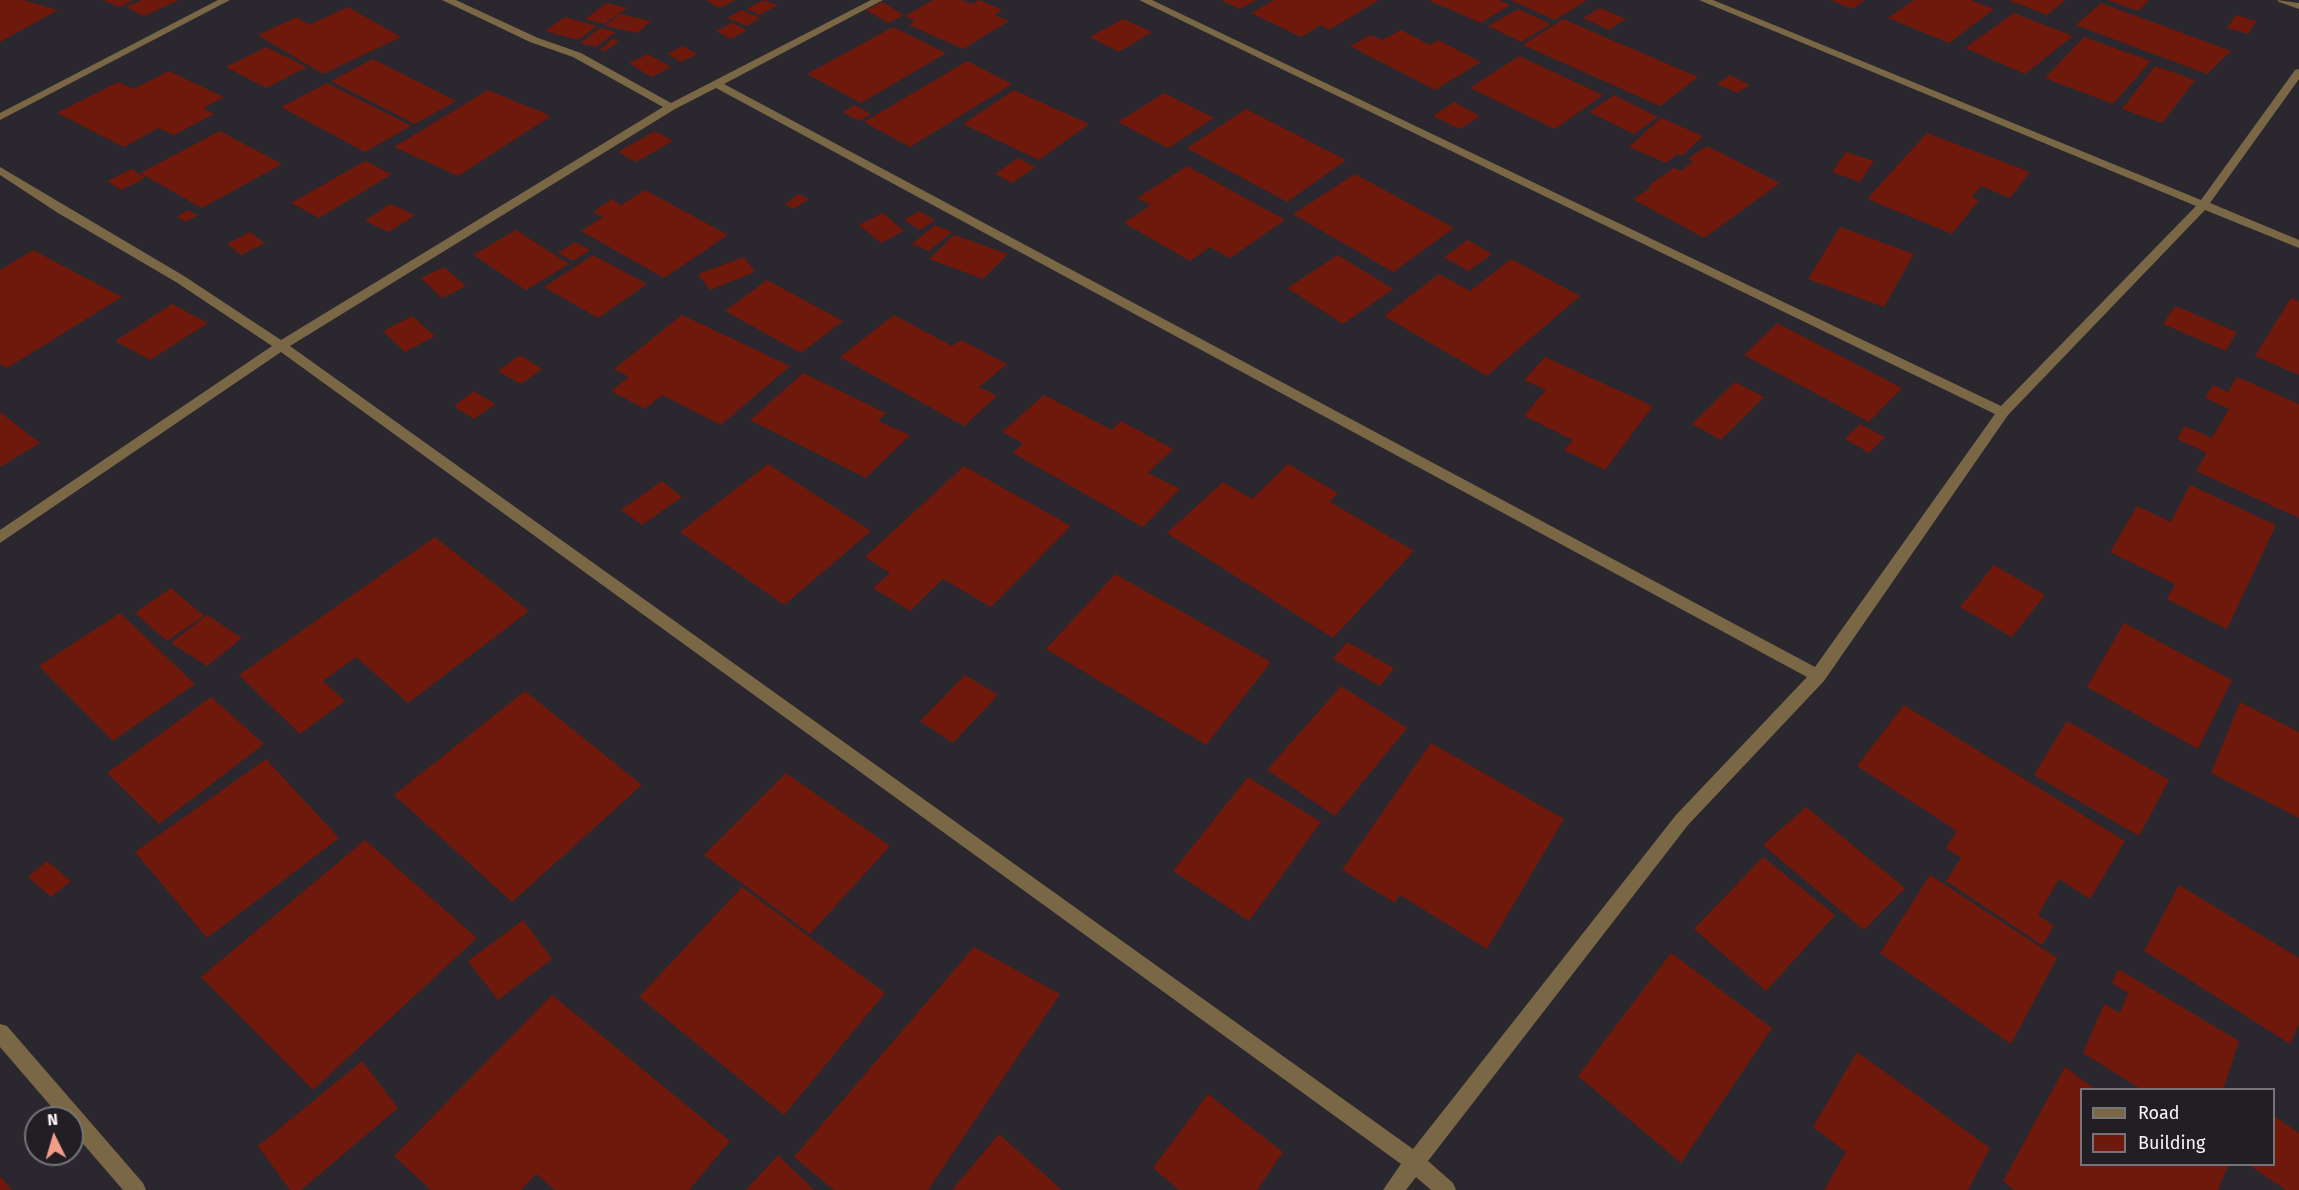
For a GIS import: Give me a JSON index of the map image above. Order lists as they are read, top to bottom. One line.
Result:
{"legend":["Road","Building"],"north":"top"}
